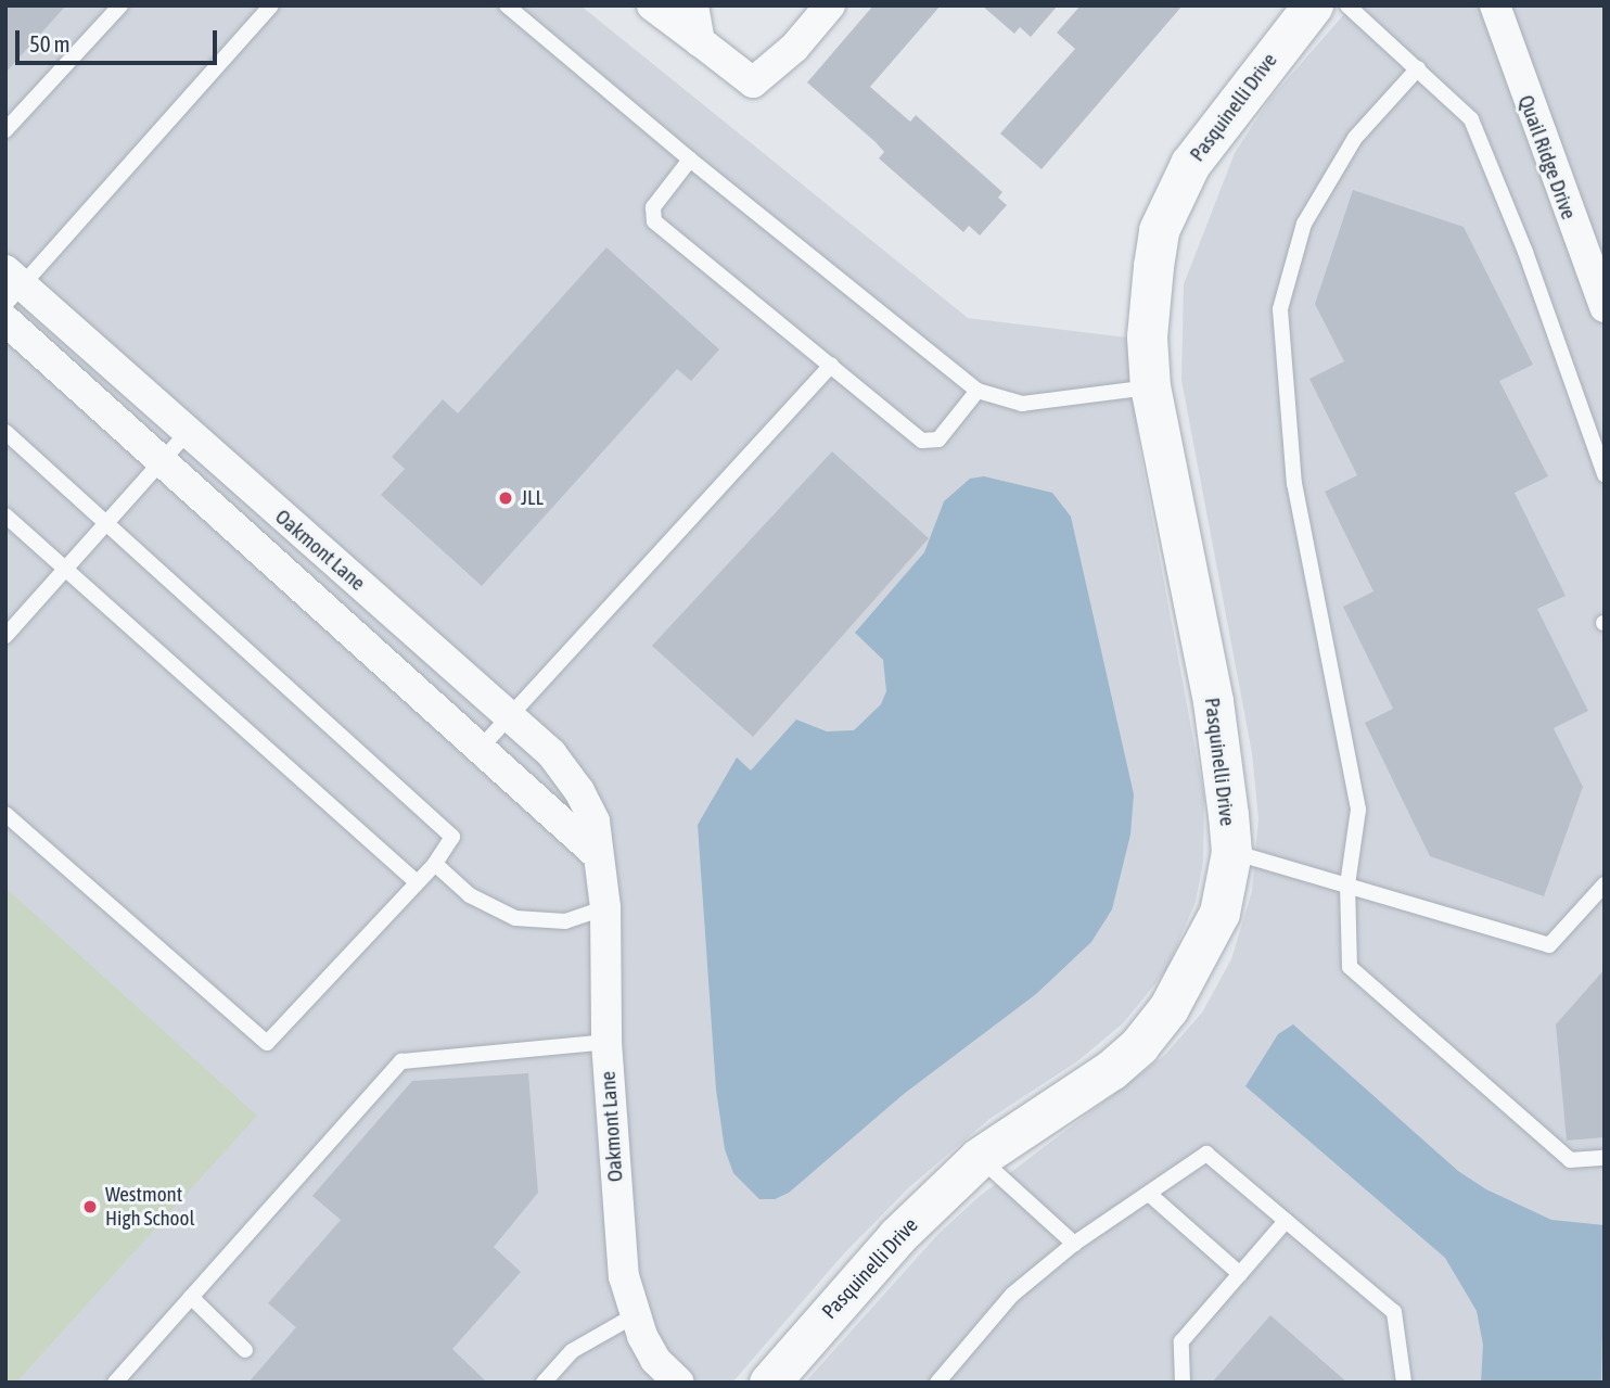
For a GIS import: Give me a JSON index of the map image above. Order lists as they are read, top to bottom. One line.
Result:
{"streets":{"street":["Pasquinelli Drive","Quail Ridge Drive","Oakmont Lane"]},"places":["JLL","Westmont High School"],"scale_bar":"50 m"}
